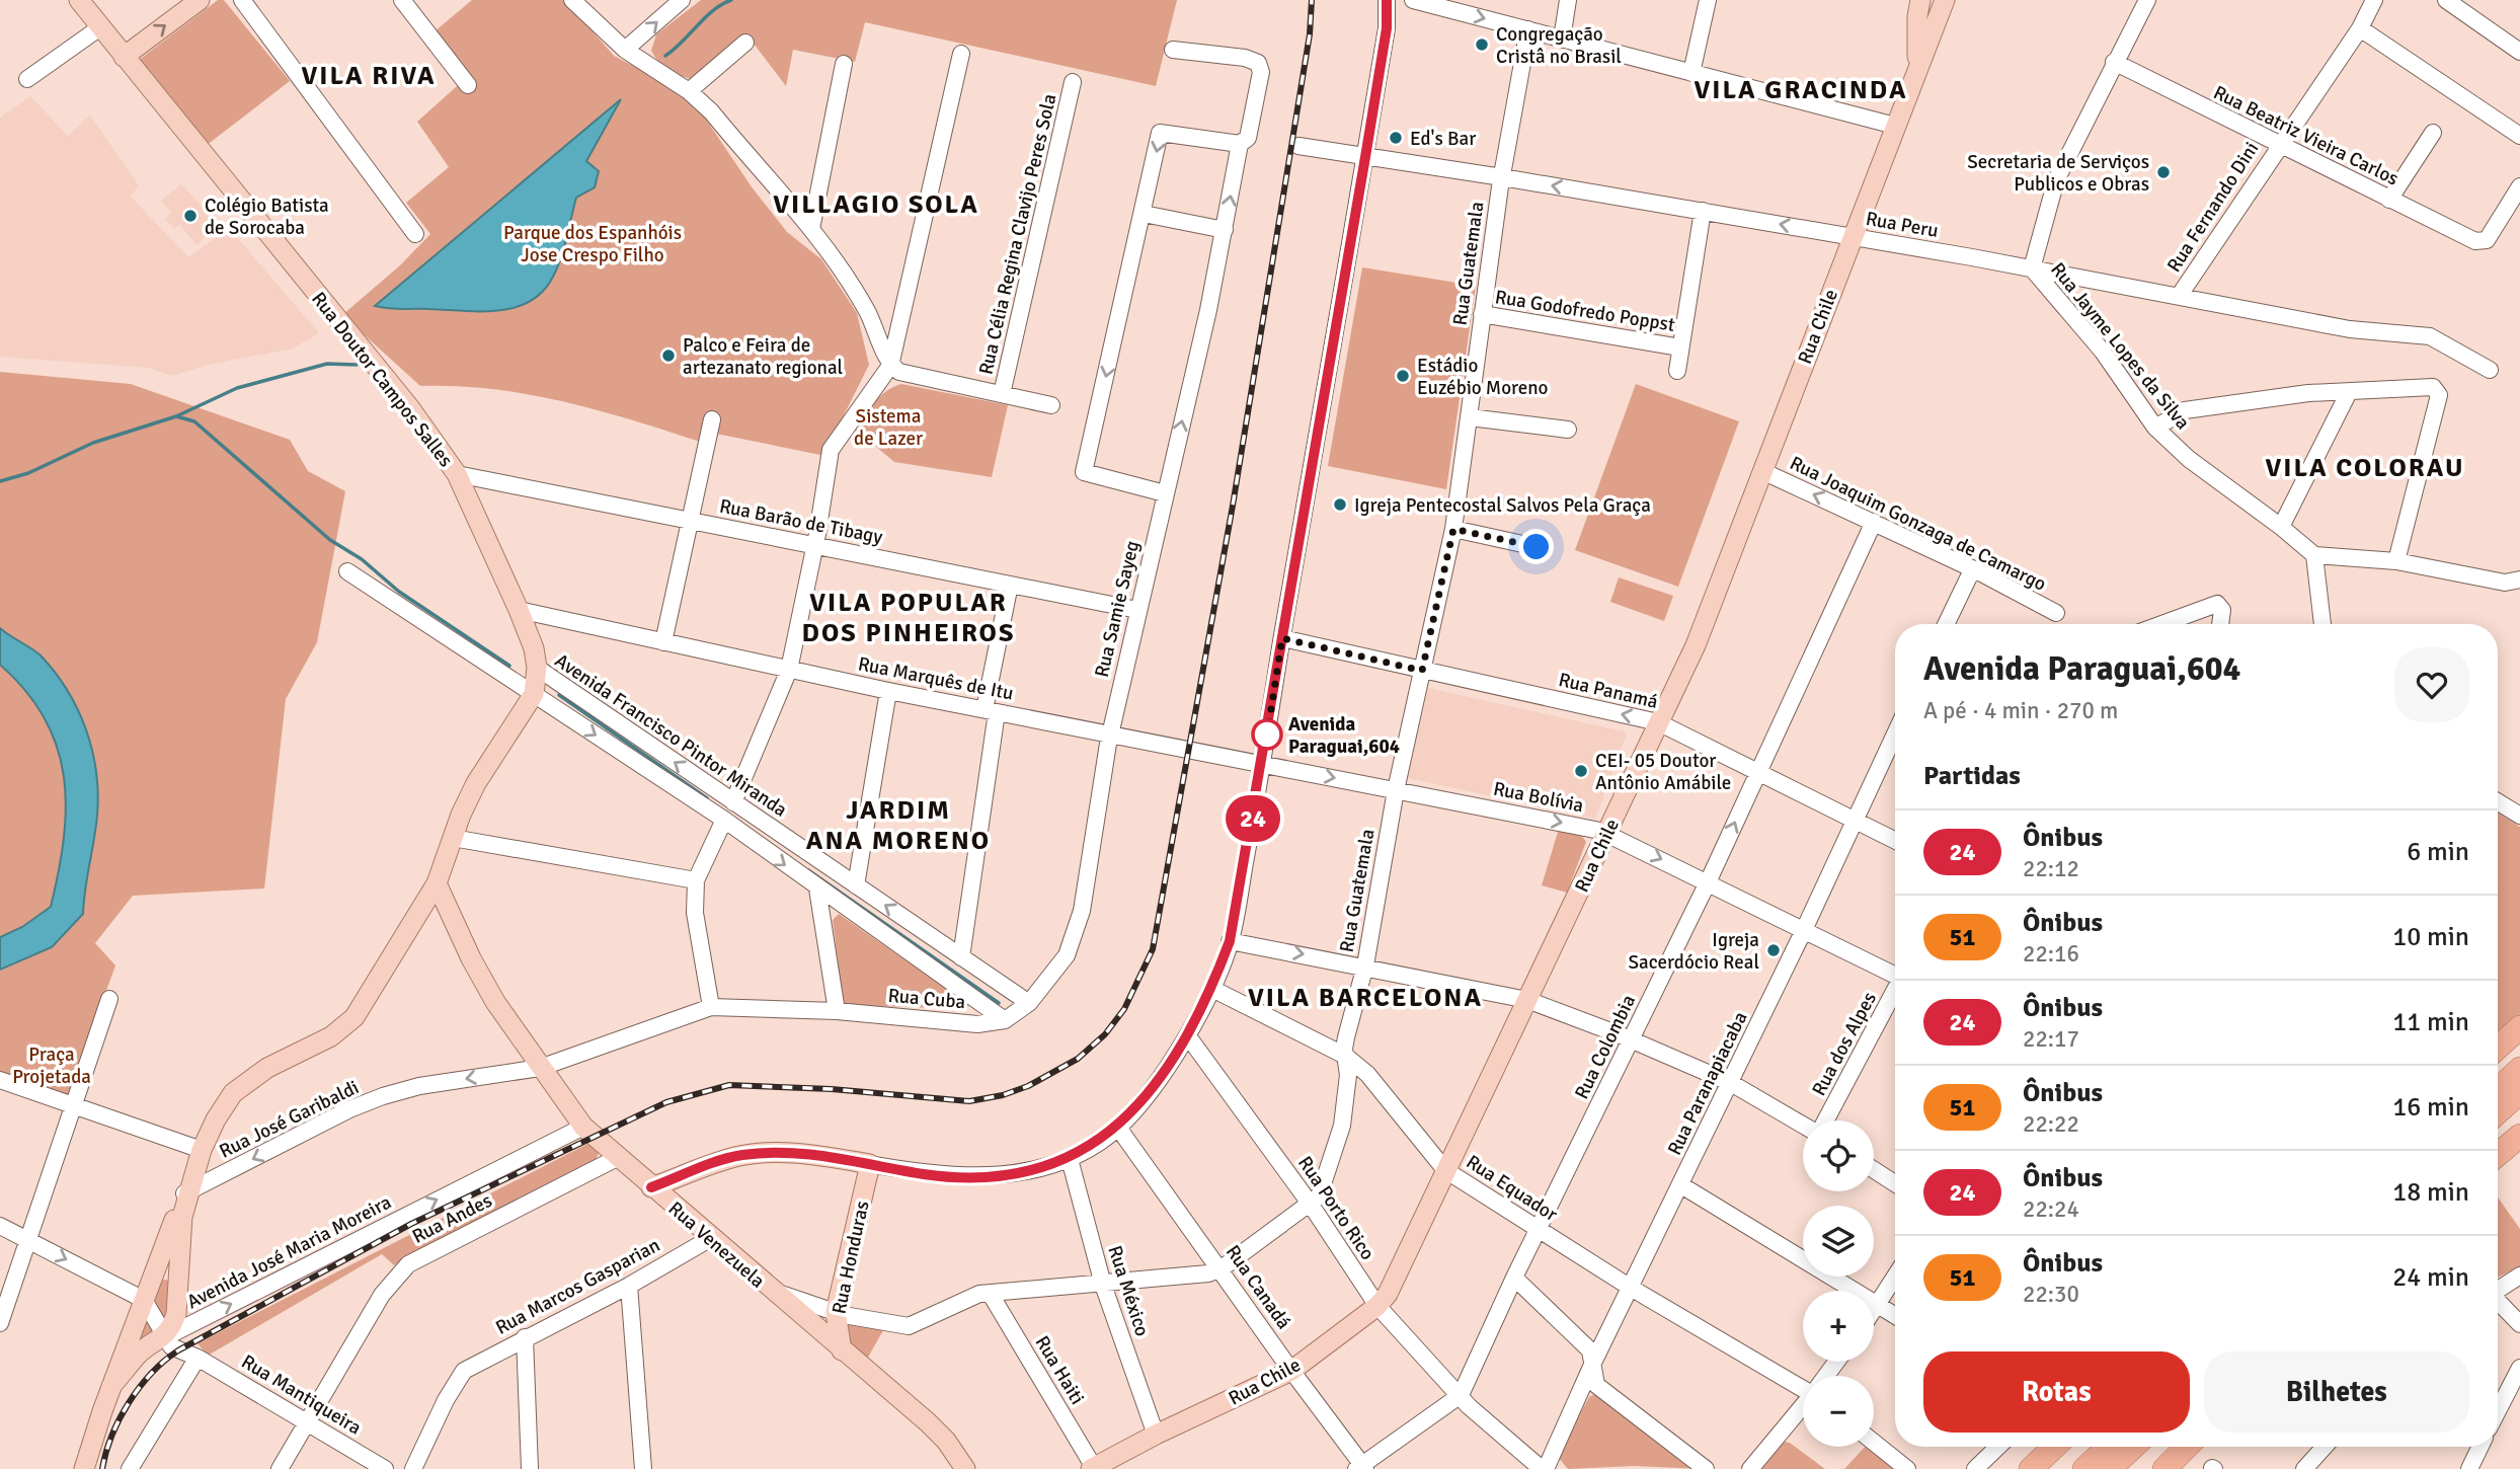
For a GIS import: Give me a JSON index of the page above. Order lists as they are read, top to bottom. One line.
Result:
{"streets":{"main road":["Rua Chile","Rua Doutor Campos Salles","Rua Venezuela","Rua Honduras"],"street":["Rua Beatriz Vieira Carlos","Rua Fernando Dini","Rua Peru","Rua Célia Regina Clavijo Peres Sola","Rua Guatemala","Rua Godofredo Poppst","Rua Jayme Lopes da Silva","Rua Barão de Tibagy","Rua Joaquim Gonzaga de Camargo","Rua Samie Sayeg","Rua Marquês de Itu","Rua Panamá","Avenida Francisco Pintor Miranda","Rua Bolívia","Rua Cuba","Rua dos Alpes","Rua Colombia","Rua Paranapiacaba","Rua José Garibaldi","Rua Equador","Rua Porto Rico","Rua Andes","Avenida José Maria Moreira","Rua Marcos Gasparian","Rua Canadá","Rua México","Rua Haiti","Rua Mantiqueira"]},"crossings":[["Rua Beatriz Vieira Carlos","Rua Fernando Dini"],["Rua Fernando Dini","Rua Peru"],["Rua Peru","Rua Guatemala"],["Rua Peru","Rua Chile"],["Rua Peru","Rua Jayme Lopes da Silva"],["Rua Guatemala","Rua Godofredo Poppst"],["Rua Guatemala","Rua Panamá"],["Rua Guatemala","Rua Bolívia"],["Rua Guatemala","Rua Equador"],["Rua Guatemala","Rua Porto Rico"],["Rua Guatemala","Rua Venezuela"],["Rua Guatemala","Rua Honduras"],["Rua Guatemala","Rua Canadá"],["Rua Guatemala","Rua México"],["Rua Guatemala","Rua Haiti"],["Rua Chile","Rua Joaquim Gonzaga de Camargo"],["Rua Chile","Rua Panamá"],["Rua Chile","Rua Bolívia"],["Rua Chile","Rua Equador"],["Rua Chile","Rua Porto Rico"],["Rua Chile","Rua Canadá"],["Rua Chile","Rua México"],["Rua Chile","Rua Haiti"],["Rua Doutor Campos Salles","Rua Barão de Tibagy"],["Rua Doutor Campos Salles","Rua Marquês de Itu"],["Rua Doutor Campos Salles","Avenida Francisco Pintor Miranda"],["Rua Doutor Campos Salles","Rua José Garibaldi"],["Rua Doutor Campos Salles","Rua Venezuela"],["Rua Barão de Tibagy","Rua Samie Sayeg"],["Rua Joaquim Gonzaga de Camargo","Rua Colombia"],["Rua Samie Sayeg","Rua Marquês de Itu"],["Rua Samie Sayeg","Rua Cuba"],["Rua Marquês de Itu","Rua Bolívia"],["Rua Marquês de Itu","Rua Cuba"],["Rua Panamá","Rua Colombia"],["Rua Panamá","Rua Paranapiacaba"],["Avenida Francisco Pintor Miranda","Rua Cuba"],["Rua Bolívia","Rua Colombia"],["Rua Bolívia","Rua Paranapiacaba"],["Rua Cuba","Rua José Garibaldi"],["Rua Cuba","Rua Venezuela"],["Rua Colombia","Rua Equador"],["Rua Colombia","Rua Porto Rico"],["Rua Paranapiacaba","Rua Equador"],["Rua Paranapiacaba","Rua Porto Rico"],["Rua José Garibaldi","Rua Venezuela"],["Rua Andes","Rua Venezuela"],["Rua Andes","Rua Mantiqueira"],["Rua Venezuela","Avenida José Maria Moreira"],["Rua Venezuela","Rua Honduras"],["Rua Venezuela","Rua Marcos Gasparian"]],"one_way":["Rua Joaquim Gonzaga de Camargo","Rua Panamá","Rua Bolívia","Rua José Garibaldi","Avenida José Maria Moreira"],"districts":["VILA RIVA","VILA GRACINDA","VILLAGIO SOLA","VILA COLORAU","VILA POPULAR DOS PINHEIROS","JARDIM ANA MORENO","VILA BARCELONA"],"parks":["Parque dos Espanhóis Jose Crespo Filho","Sistema de Lazer","Praça Projetada"],"places":["Congregação Cristâ no Brasil","Ed's Bar","Secretaria de Serviços Publicos e Obras","Colégio Batista de Sorocaba","Palco e Feira de artezanato regional","Estádio Euzébio Moreno","Igreja Pentecostal Salvos Pela Graça","Avenida Paraguai,604","CEI- 05 Doutor Antônio Amábile","Igreja Sacerdócio Real"],"lines":["bus line 24"],"page":{"on_map":"24","heading":[["Avenida Paraguai,604","A pé · 4 min · 270 m"],"Partidas"],"list":[{"mark":"24","name":"Ônibus","note":"22:12","value":"6 min"},{"mark":"51","name":"Ônibus","note":"22:16","value":"10 min"},{"mark":"24","name":"Ônibus","note":"22:17","value":"11 min"},{"mark":"51","name":"Ônibus","note":"22:22","value":"16 min"},{"mark":"24","name":"Ônibus","note":"22:24","value":"18 min"},{"mark":"51","name":"Ônibus","note":"22:30","value":"24 min"}],"map_buttons":["+","−"],"buttons":["Rotas","Bilhetes"]}}
